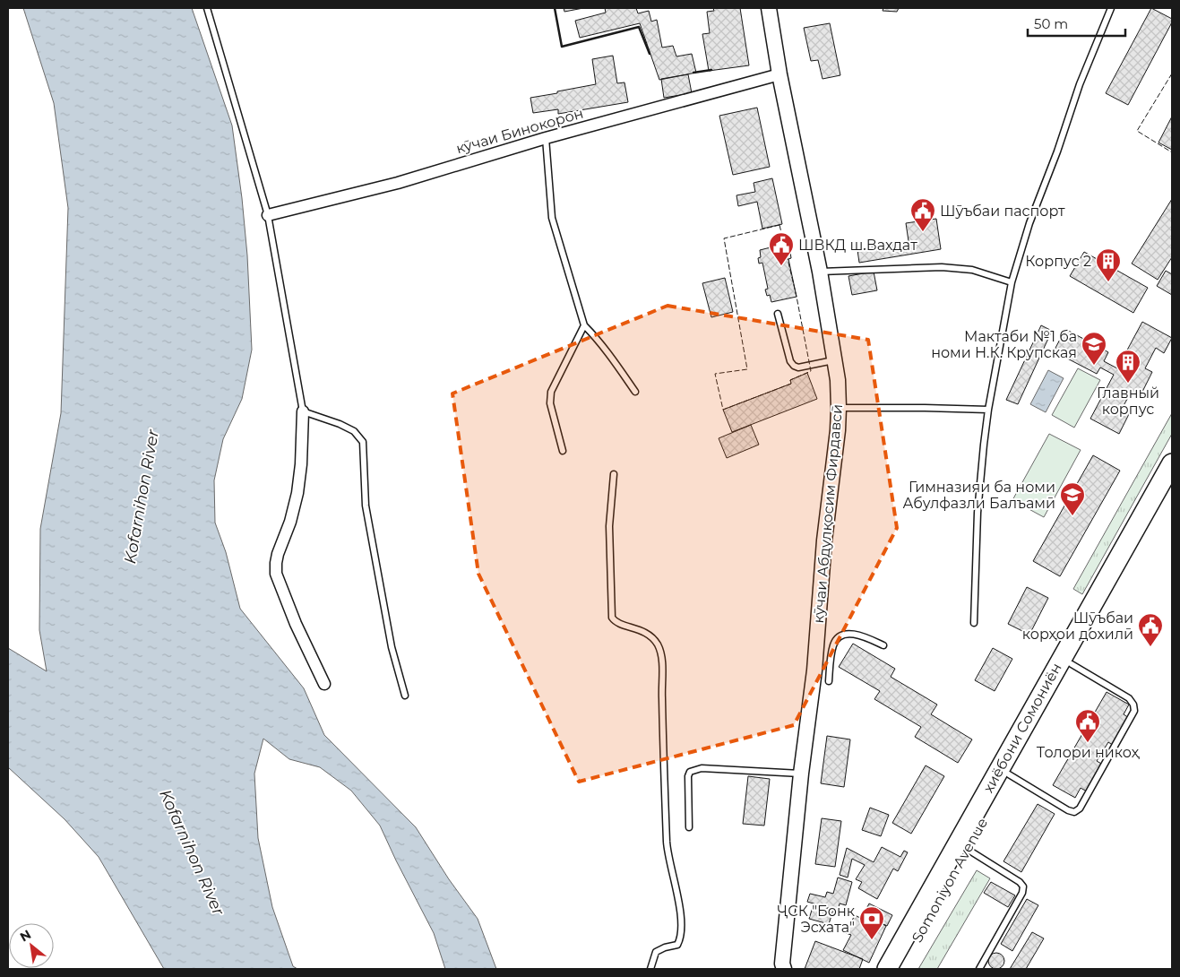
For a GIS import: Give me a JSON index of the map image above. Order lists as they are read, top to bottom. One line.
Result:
{"streets":{"highway":["хиёбони Сомониён","Somoniyon Avenue"],"street":["кӯчаи Бинокорон","кӯчаи Абдулқосим Фирдавсӣ"]},"crossings":[["кӯчаи Бинокорон","кӯчаи Абдулқосим Фирдавсӣ"]],"water":["Kofarnihon River"],"places":{"public building":["Шӯъбаи паспорт","ШВКД ш.Вахдат","Шӯъбаи корҳои дохилӣ","Толори никоҳ"],"building":["Корпус 2","Главный корпус"],"school or university":["Мактаби №1 ба номи Н.К. Крупская","Гимназияи ба номи Абулфазли Балъамӣ"],"bank":["ҶСК \"Бонк Эсхата\""]},"scale_bar":"50 m","north":"top left"}
